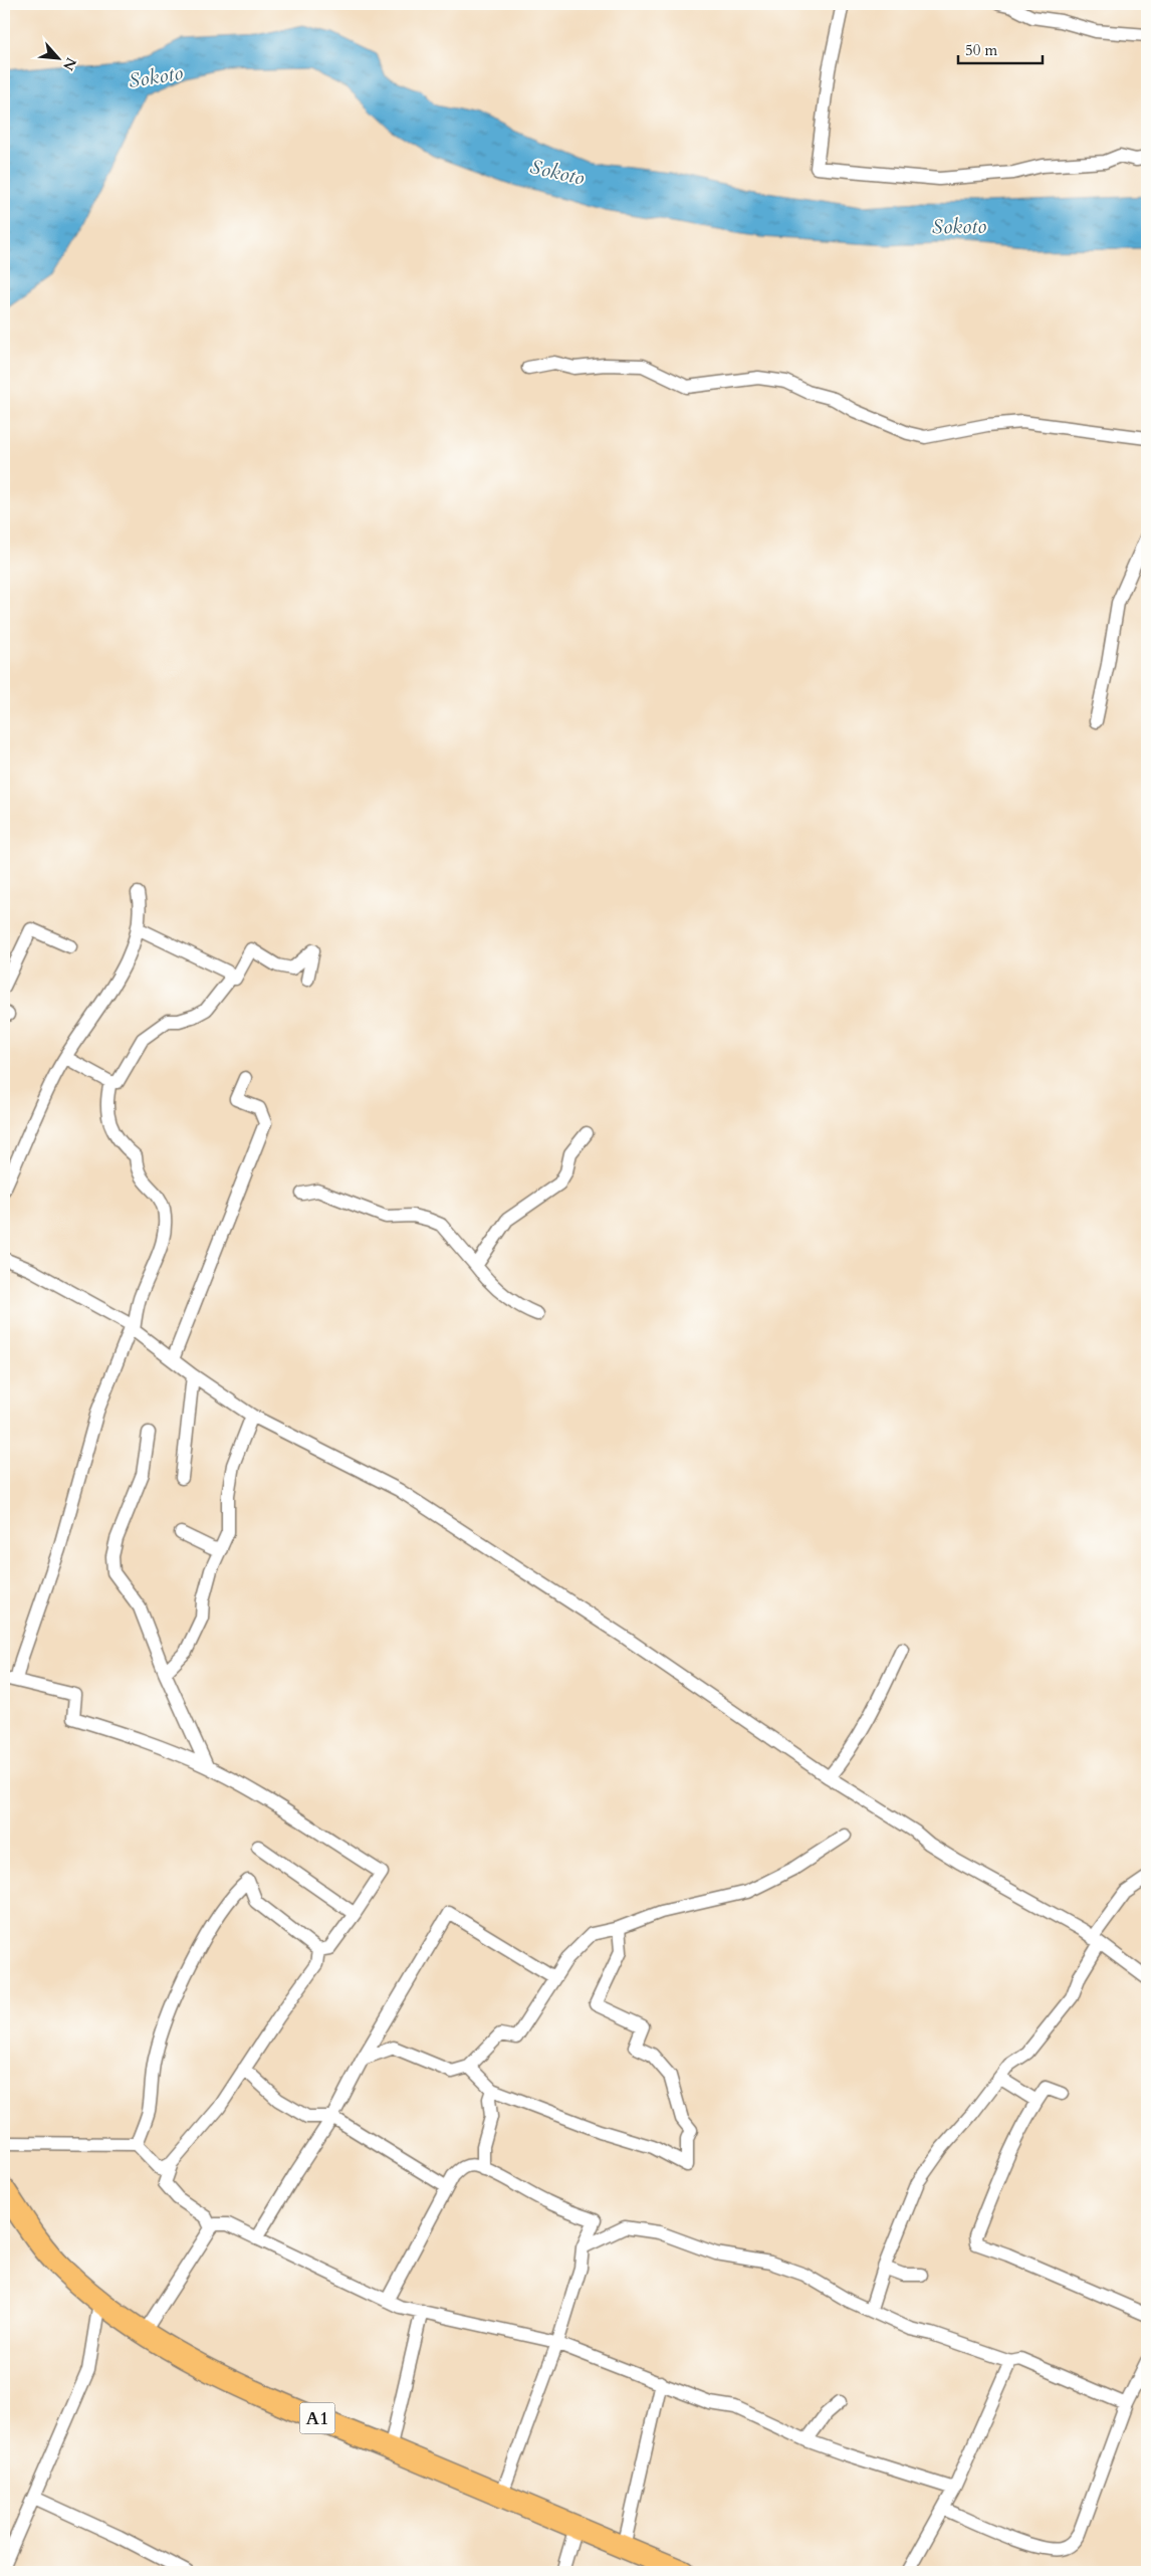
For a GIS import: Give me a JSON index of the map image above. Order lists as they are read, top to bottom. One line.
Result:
{"streets":{"highway":["A1"]},"water":["Sokoto"],"scale_bar":"50 m","north":"bottom right"}
